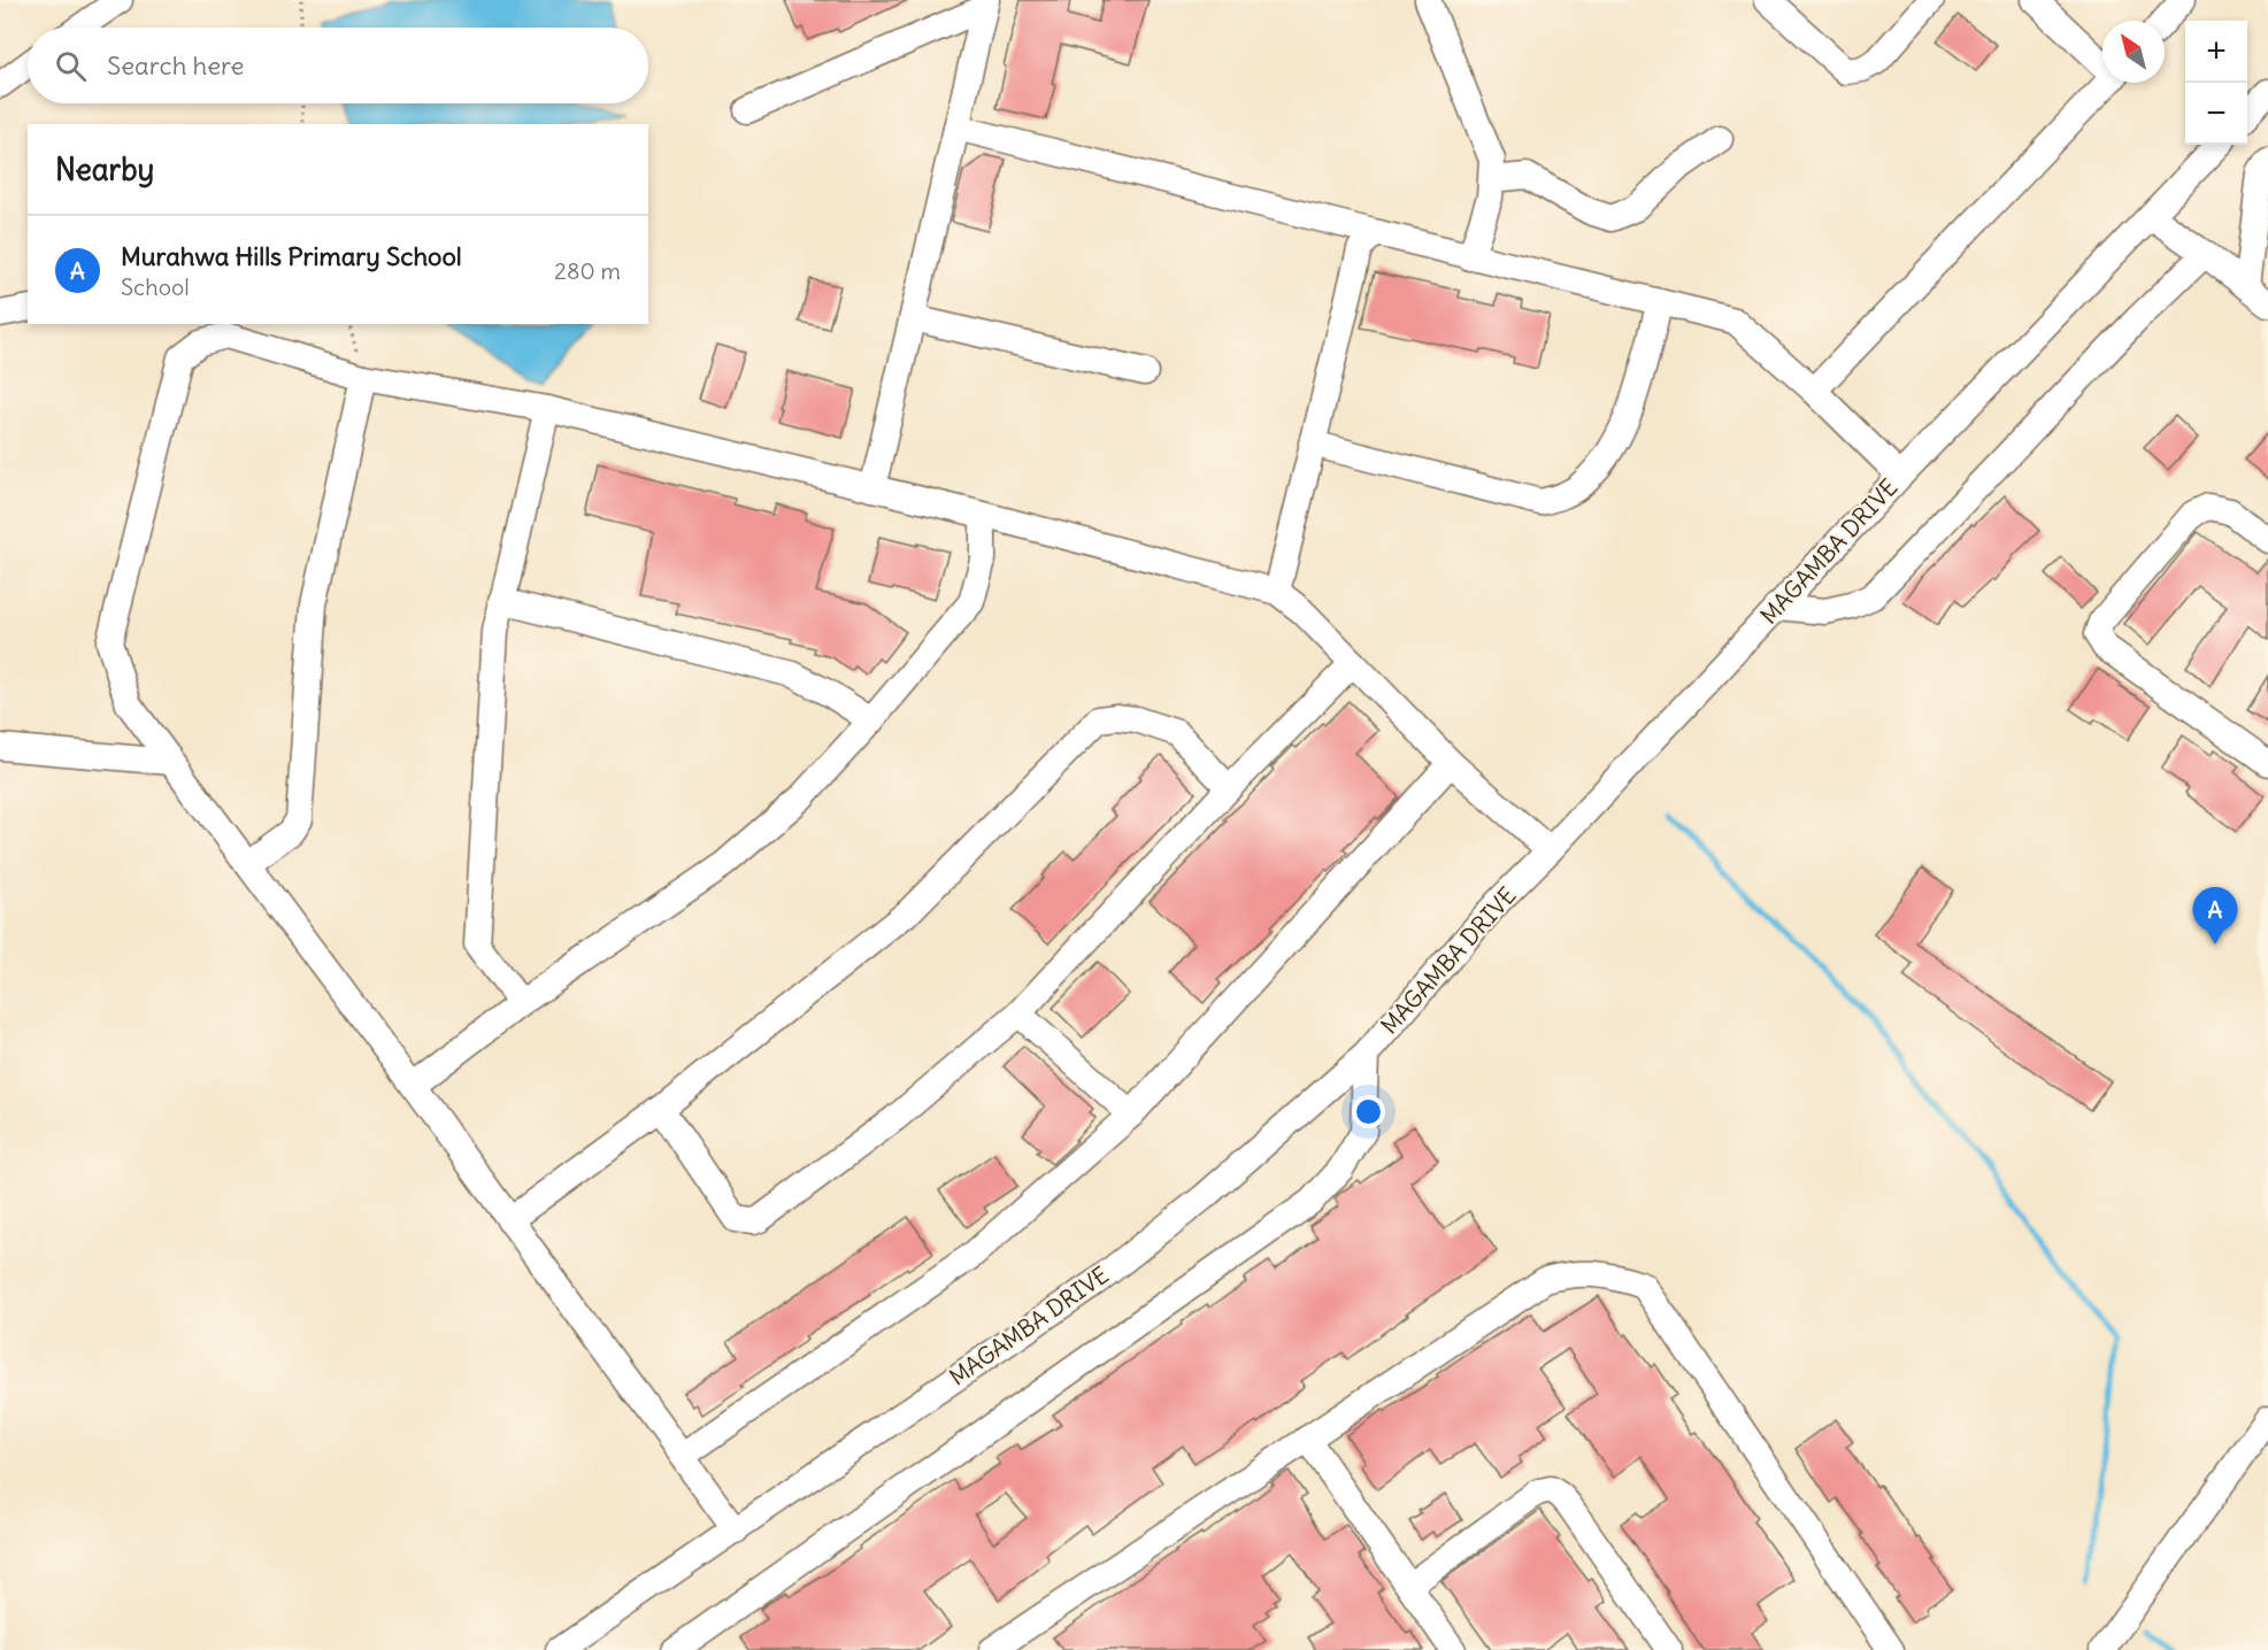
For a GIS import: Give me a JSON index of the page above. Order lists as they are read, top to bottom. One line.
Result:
{"streets":{"street":["MAGAMBA DRIVE"]},"north":"top left","page":{"map_buttons":["+","−"],"search":"Search here","heading":"Nearby","list":[{"mark":"A","name":"Murahwa Hills Primary School","note":"School","value":"280 m"}],"pins":"A"}}
